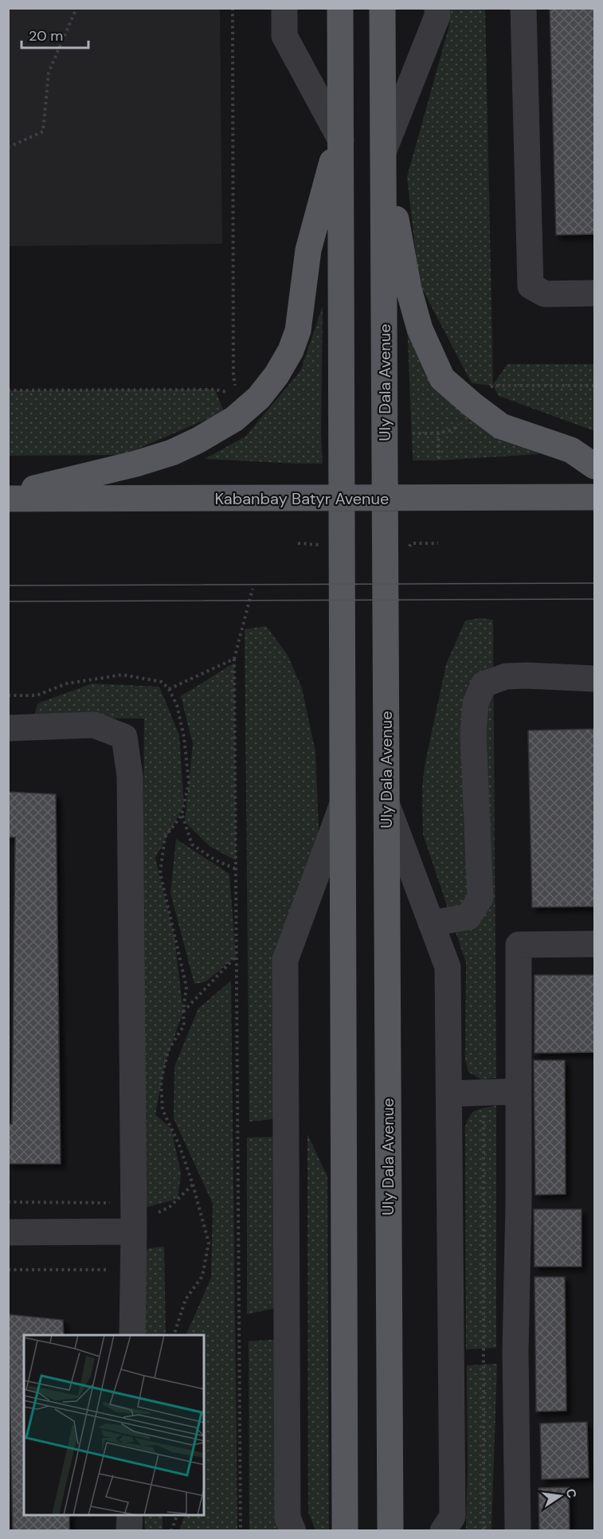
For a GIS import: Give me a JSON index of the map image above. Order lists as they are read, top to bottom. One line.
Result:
{"streets":{"main road":["Uly Dala Avenue","Kabanbay Batyr Avenue"]},"crossings":[["Uly Dala Avenue","Kabanbay Batyr Avenue"]],"scale_bar":"20 m","north":"right"}
